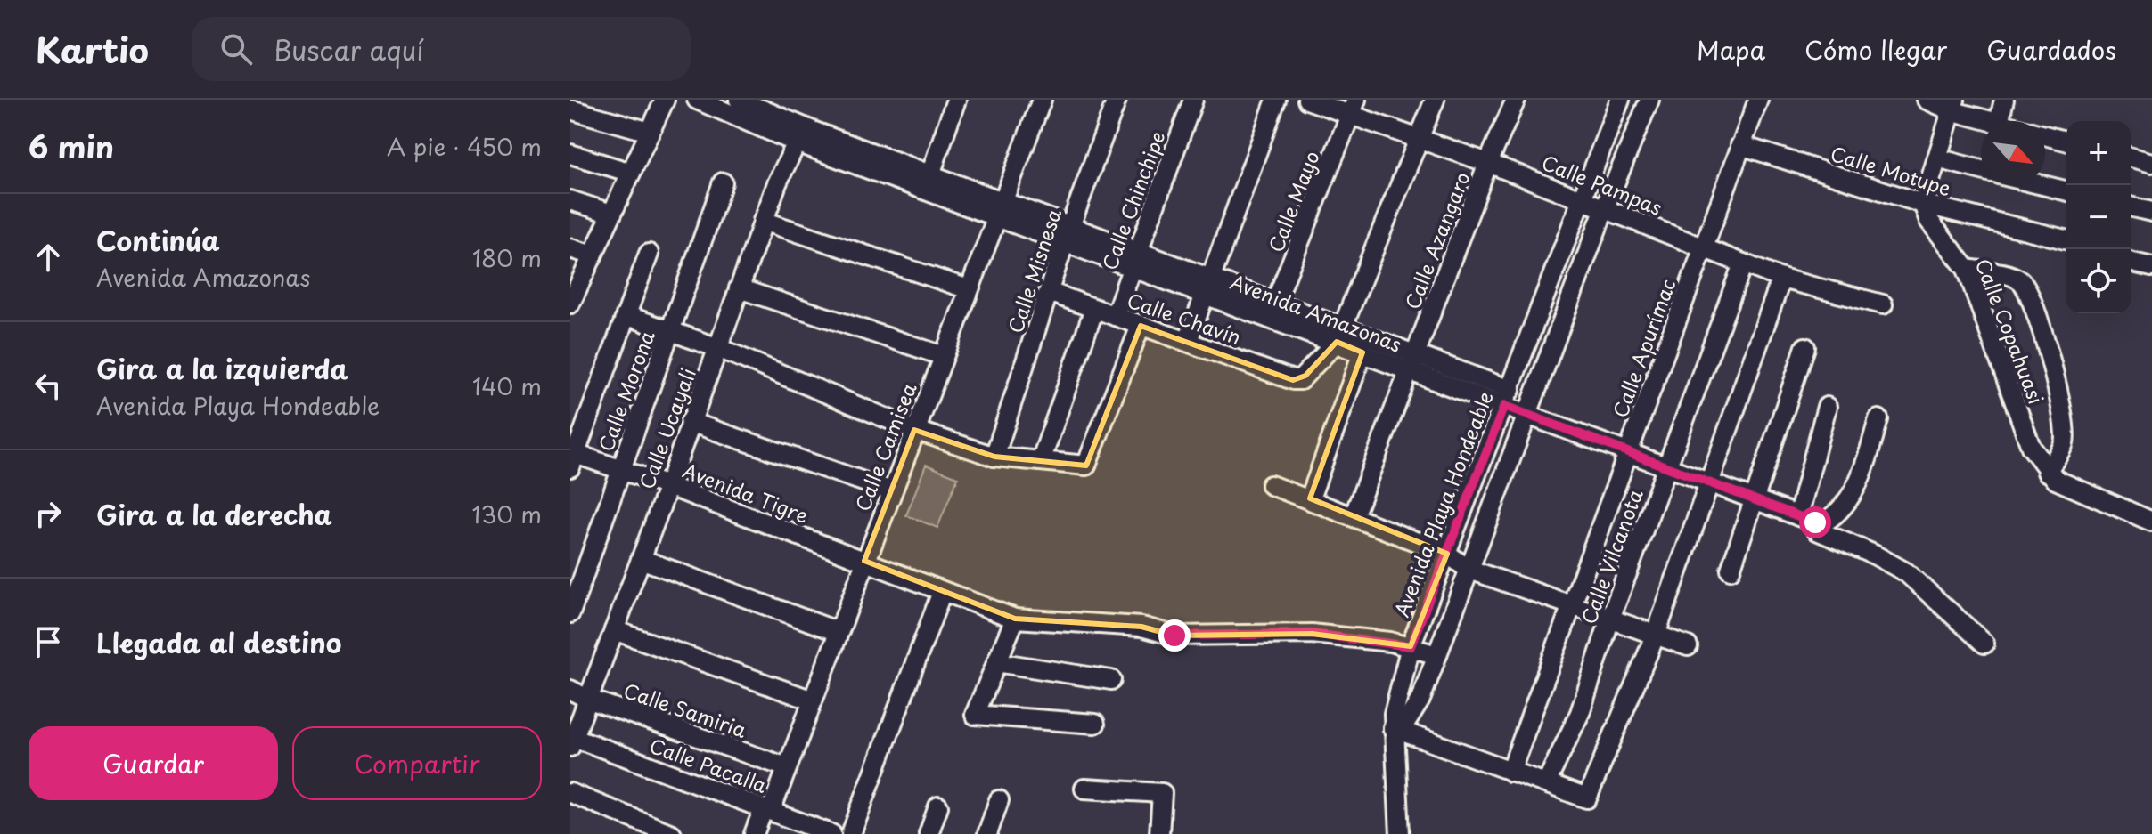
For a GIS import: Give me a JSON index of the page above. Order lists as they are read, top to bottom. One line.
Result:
{"streets":{"street":["Calle Motupe","Calle Pampas","Calle Chinchipe","Calle Mayo","Calle Azangaro","Calle Misnesa","Avenida Amazonas","Calle Chavín","Calle Copahuasi","Calle Apurímac","Calle Morona","Calle Ucayali","Calle Camisea","Avenida Tigre","Avenida Playa Hondeable","Calle Vilcanota","Calle Samiria","Calle Pacalla"]},"crossings":[["Calle Motupe","Calle Copahuasi"],["Calle Motupe","Calle Apurímac"],["Calle Pampas","Calle Mayo"],["Calle Pampas","Calle Azangaro"],["Calle Pampas","Calle Apurímac"],["Calle Pampas","Avenida Playa Hondeable"],["Calle Pampas","Calle Vilcanota"],["Calle Chinchipe","Avenida Amazonas"],["Calle Chinchipe","Calle Chavín"],["Calle Mayo","Avenida Amazonas"],["Calle Azangaro","Avenida Amazonas"],["Calle Misnesa","Avenida Amazonas"],["Calle Misnesa","Calle Chavín"],["Avenida Amazonas","Calle Chavín"],["Avenida Amazonas","Calle Apurímac"],["Avenida Amazonas","Calle Ucayali"],["Avenida Amazonas","Calle Camisea"],["Avenida Amazonas","Avenida Playa Hondeable"],["Avenida Amazonas","Calle Vilcanota"],["Calle Morona","Avenida Tigre"],["Calle Ucayali","Avenida Tigre"],["Calle Ucayali","Calle Samiria"],["Calle Ucayali","Calle Pacalla"],["Calle Camisea","Avenida Tigre"],["Calle Camisea","Calle Samiria"],["Calle Camisea","Calle Pacalla"],["Avenida Tigre","Avenida Playa Hondeable"]],"north":"bottom right","page":{"header":"Kartio","search":"Buscar aquí","nav":["Mapa","Cómo llegar","Guardados"],"heading":["6 min","A pie · 450 m"],"map_buttons":["+","−"],"list":[["Continúa","Avenida Amazonas","180 m"],["Gira a la izquierda","Avenida Playa Hondeable","140 m"],["Gira a la derecha","130 m"],"Llegada al destino"],"buttons":["Guardar","Compartir"]}}
